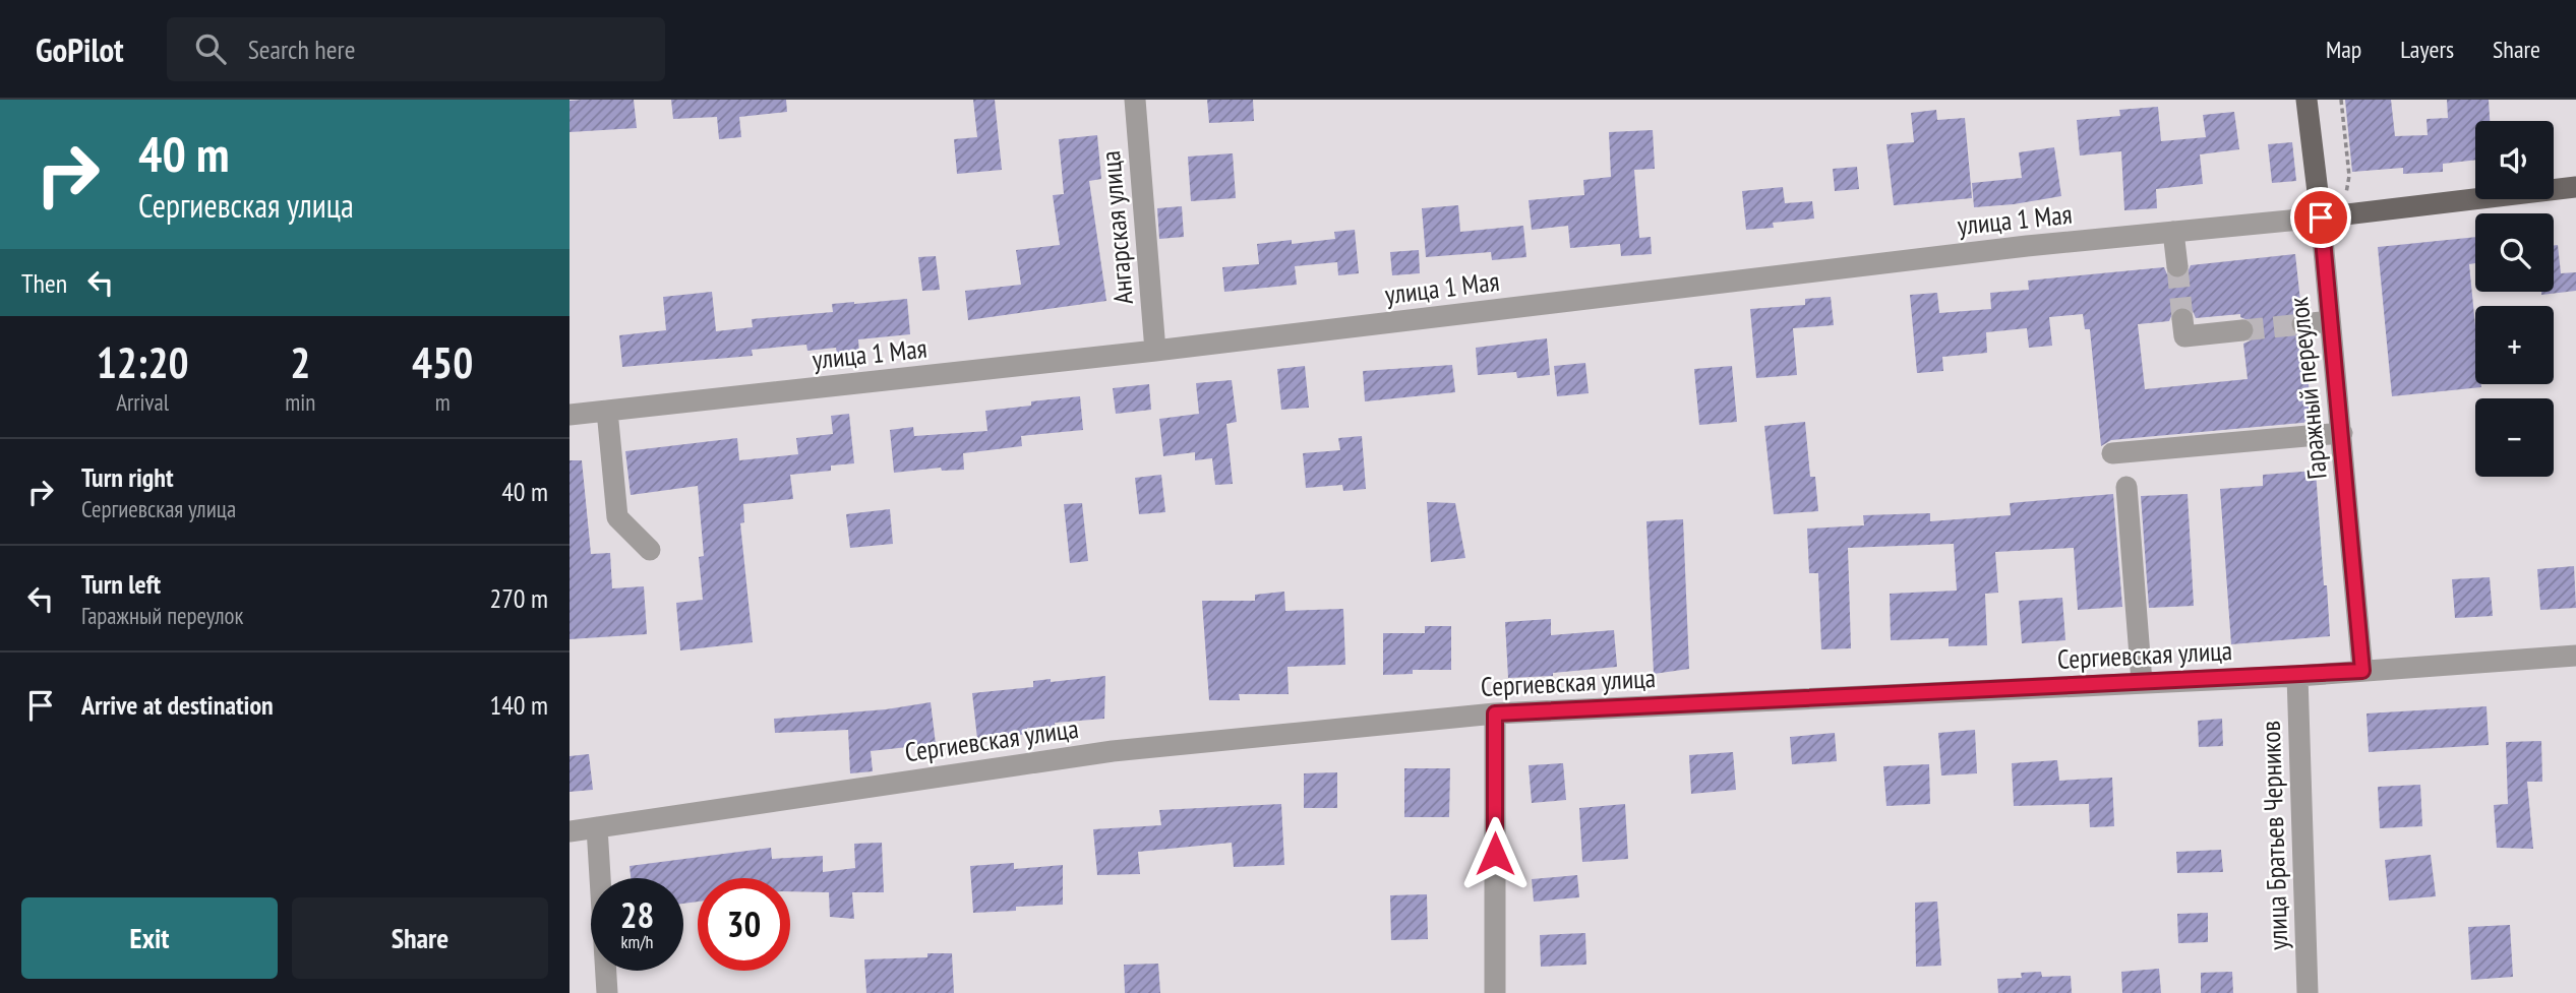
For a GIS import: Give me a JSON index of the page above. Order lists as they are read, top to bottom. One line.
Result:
{"streets":{"main road":["Гаражный переулок"],"street":["улица 1 Мая","Ангарская улица","Сергиевская улица","улица Братьев Черников"]},"crossings":[["улица 1 Мая","Ангарская улица"],["улица 1 Мая","Гаражный переулок"],["Гаражный переулок","Сергиевская улица"],["Сергиевская улица","улица Братьев Черников"]],"page":{"header":"GoPilot","search":"Search here","nav":["Map","Layers","Share"],"turn":["40 m","Сергиевская улица"],"map_buttons":["+","−"],"then":"Then","eta":["12:20","Arrival","2","min","450","m"],"list":[{"name":"Turn right","note":"Сергиевская улица","value":"40 m"},{"name":"Turn left","note":"Гаражный переулок","value":"270 m"},{"name":"Arrive at destination","value":"140 m"}],"speed":"28 km/h","limit":"30","buttons":["Exit","Share"]}}
